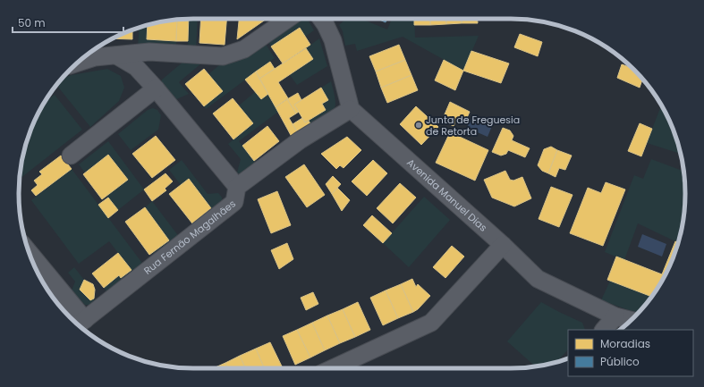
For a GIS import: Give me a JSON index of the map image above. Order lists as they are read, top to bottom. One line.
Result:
{"streets":{"street":["Avenida Manuel Dias","Rua Fernão Magalhães"]},"crossings":[["Avenida Manuel Dias","Rua Fernão Magalhães"]],"places":["Junta de Freguesia de Retorta"],"legend":["Moradias","Público"],"scale_bar":"50 m"}
